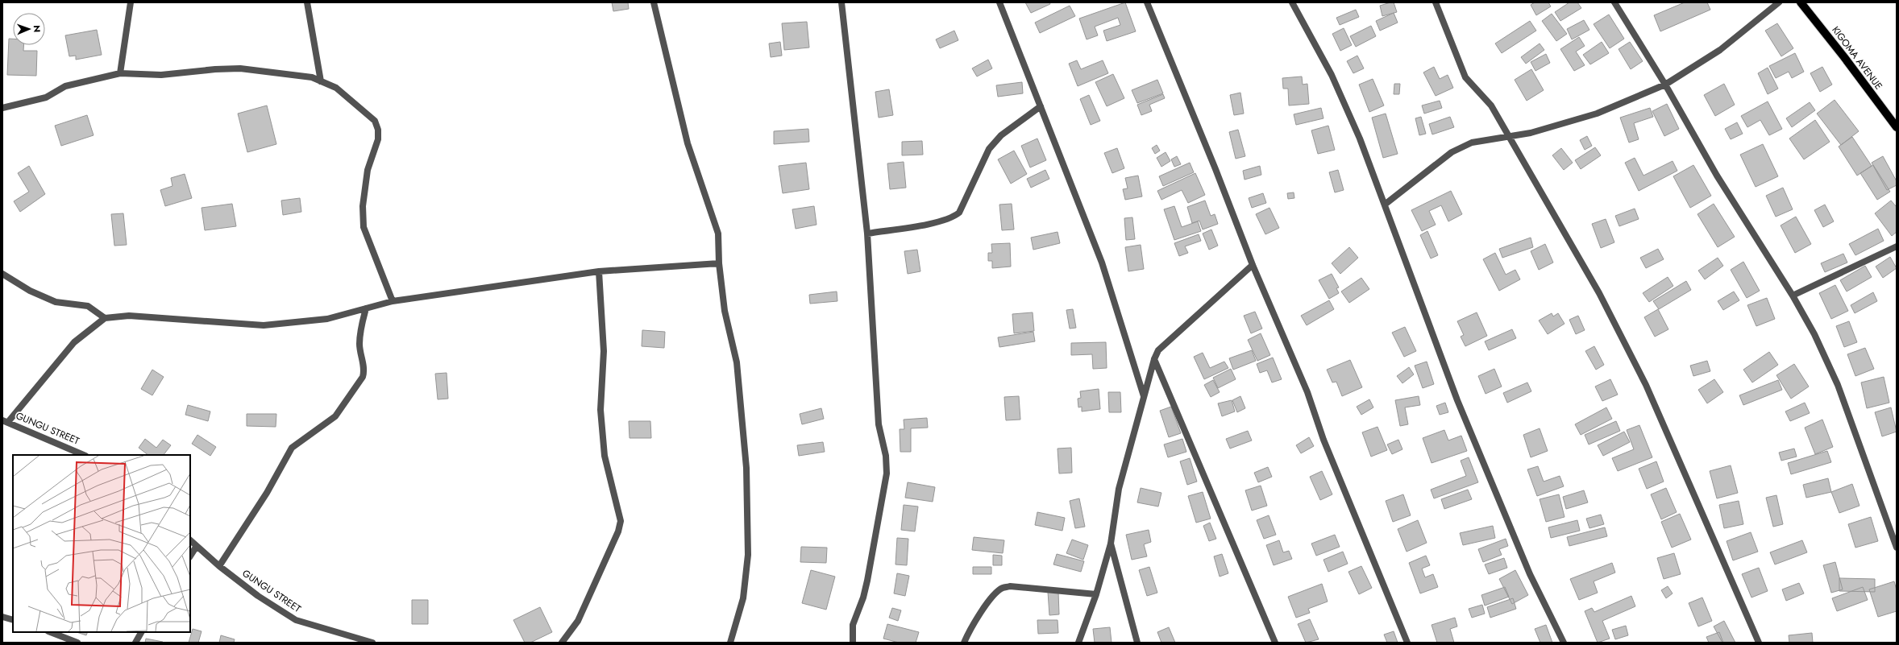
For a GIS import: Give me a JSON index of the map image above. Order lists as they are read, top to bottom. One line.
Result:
{"streets":{"main road":["KIGOMA AVENUE"],"street":["GUNGU STREET"]},"north":"right"}
